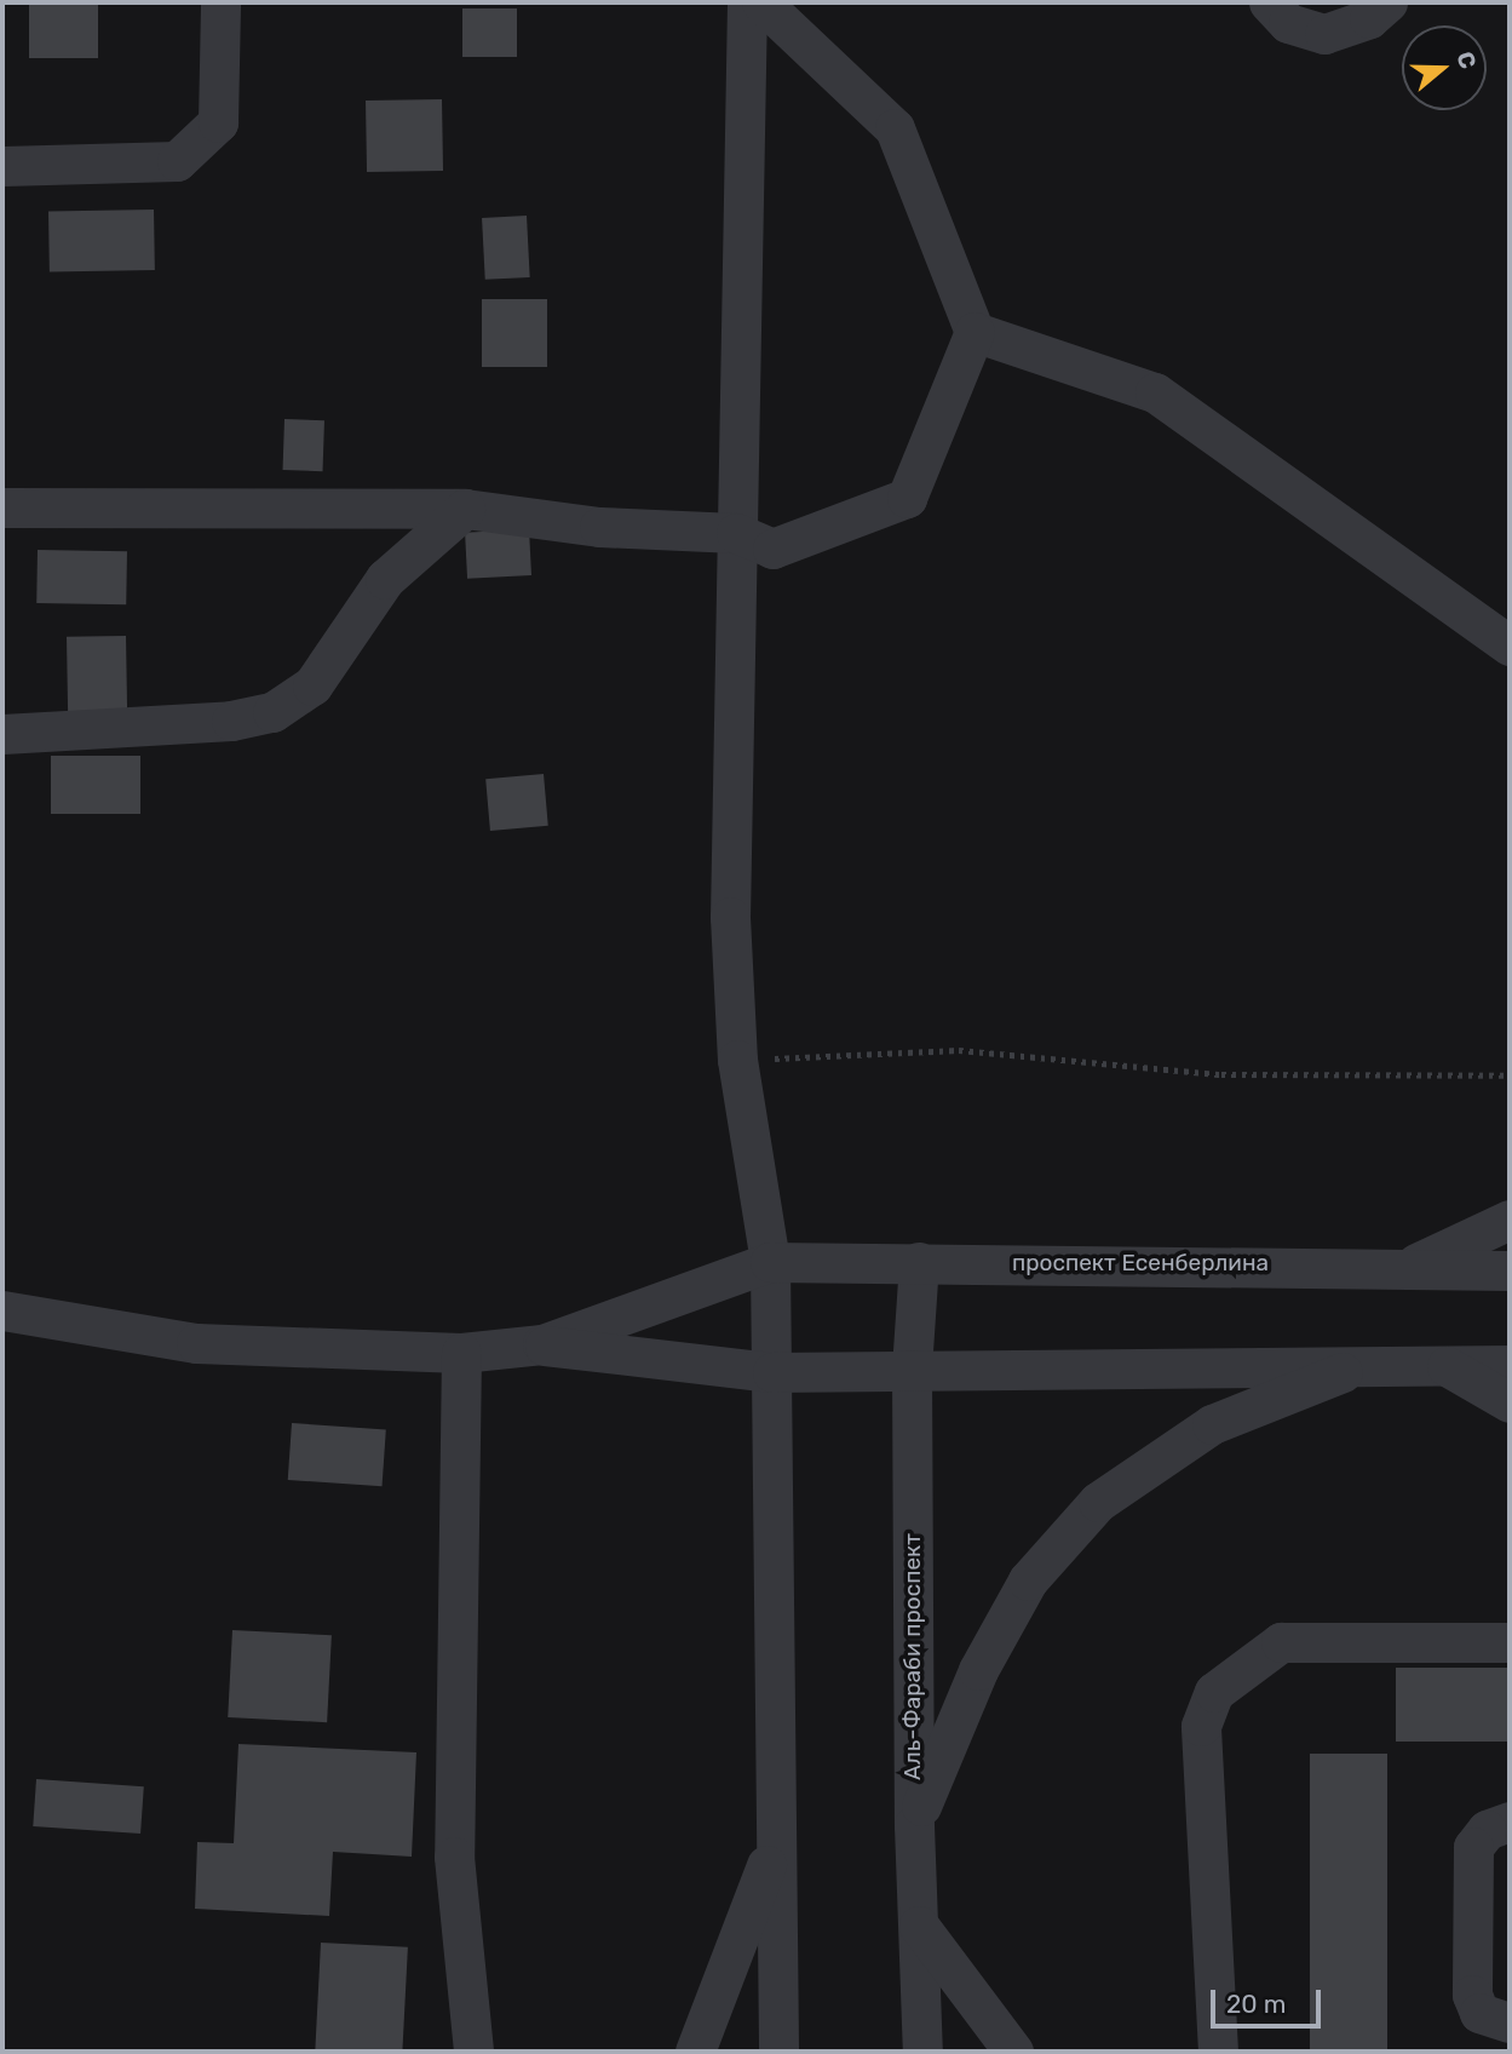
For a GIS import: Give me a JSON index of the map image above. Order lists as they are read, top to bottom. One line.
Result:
{"streets":{"street":["проспект Есенберлина","Аль-Фараби проспект"]},"crossings":[["проспект Есенберлина","Аль-Фараби проспект"]],"scale_bar":"20 m","north":"right"}
